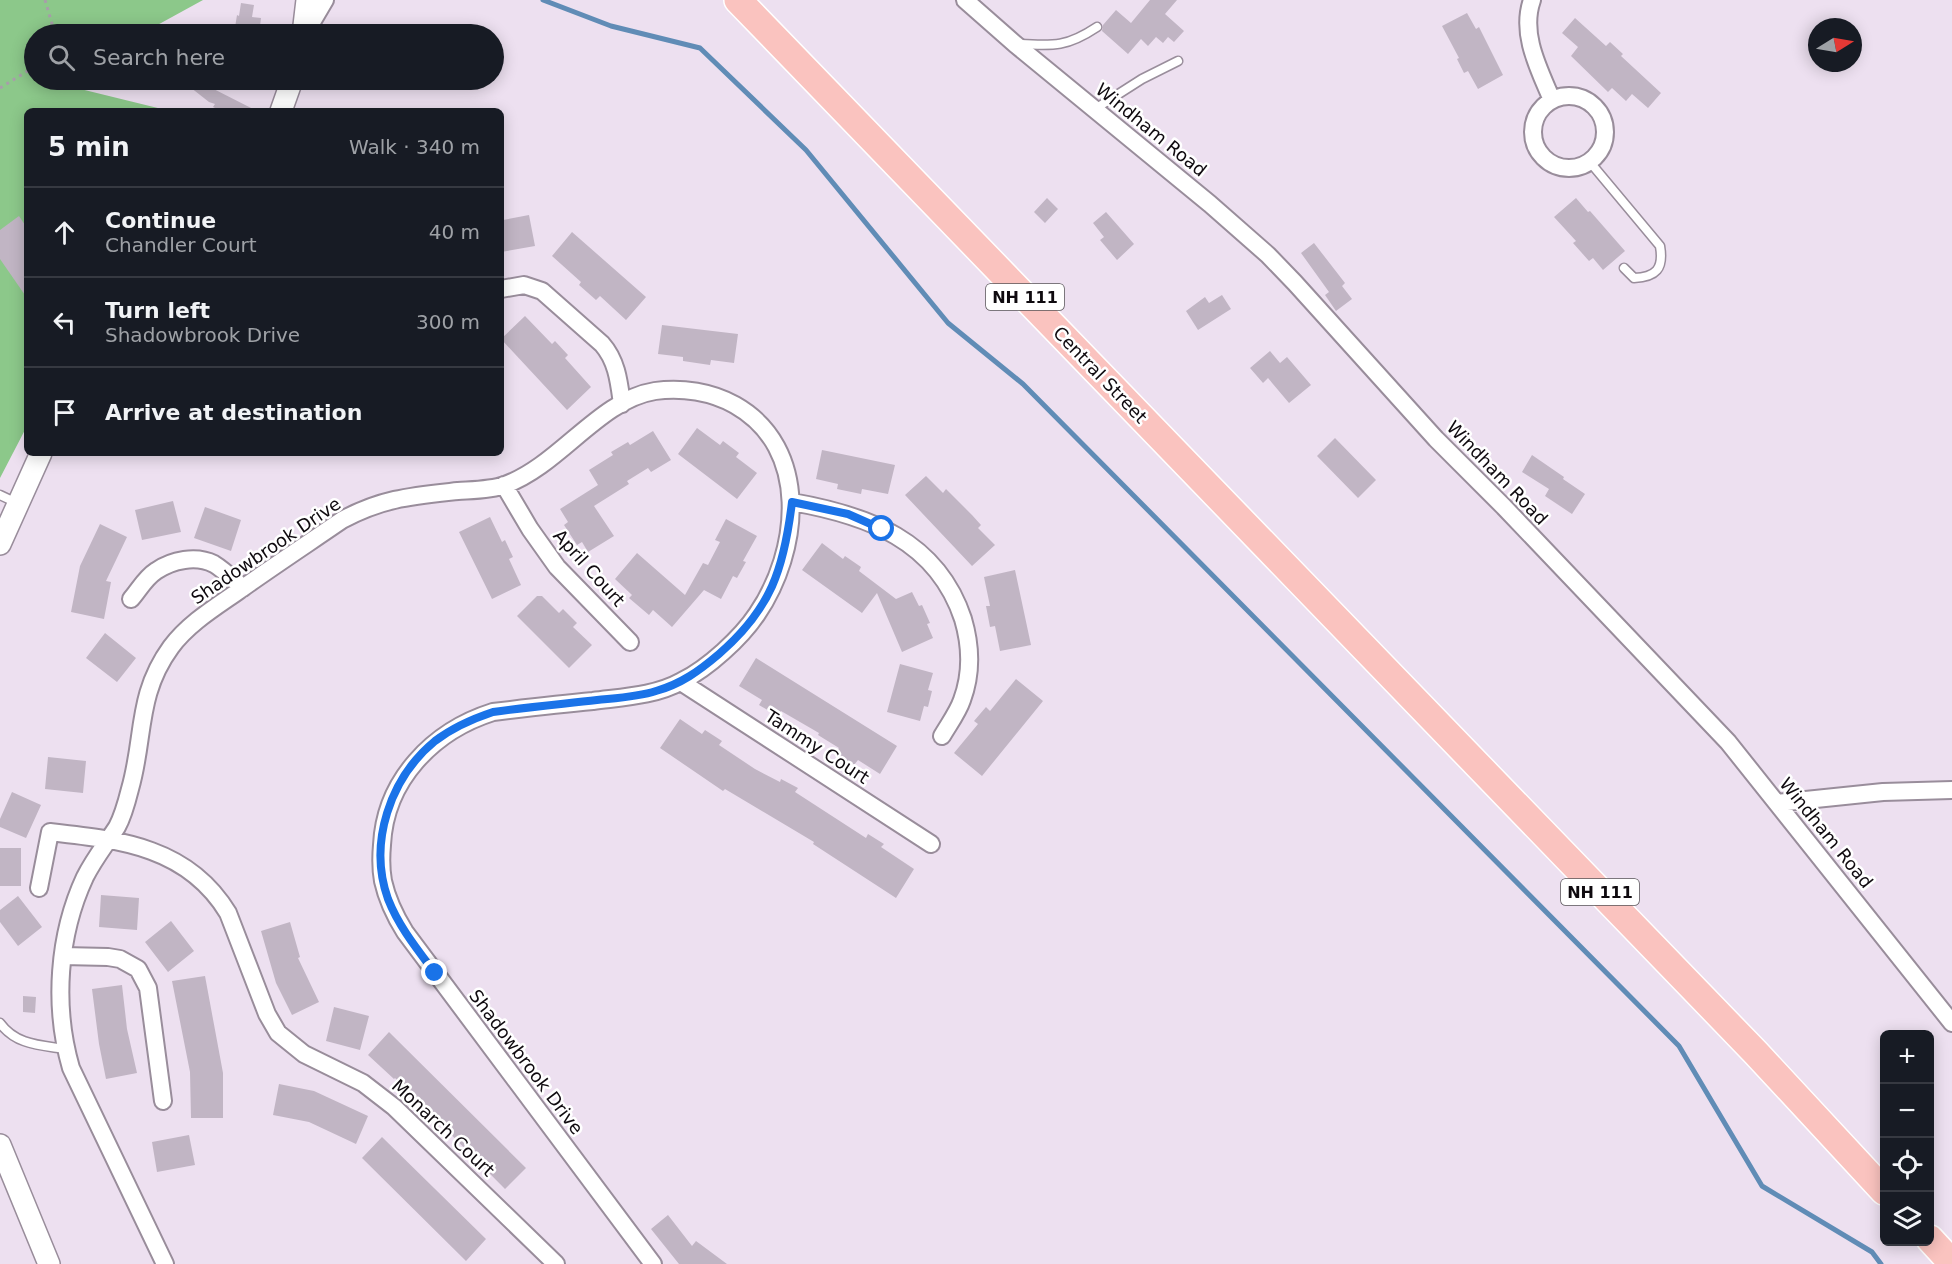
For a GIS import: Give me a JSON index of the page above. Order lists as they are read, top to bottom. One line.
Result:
{"streets":{"main road":["NH 111","Central Street"],"street":["Windham Road","Shadowbrook Drive","April Court","Tammy Court","Monarch Court"]},"crossings":[["Shadowbrook Drive","April Court"],["Shadowbrook Drive","Tammy Court"],["Shadowbrook Drive","Monarch Court"]],"north":"right","page":{"search":"Search here","heading":["5 min","Walk · 340 m"],"list":[["Continue","Chandler Court","40 m"],["Turn left","Shadowbrook Drive","300 m"],"Arrive at destination"],"map_buttons":["+","−"]}}
